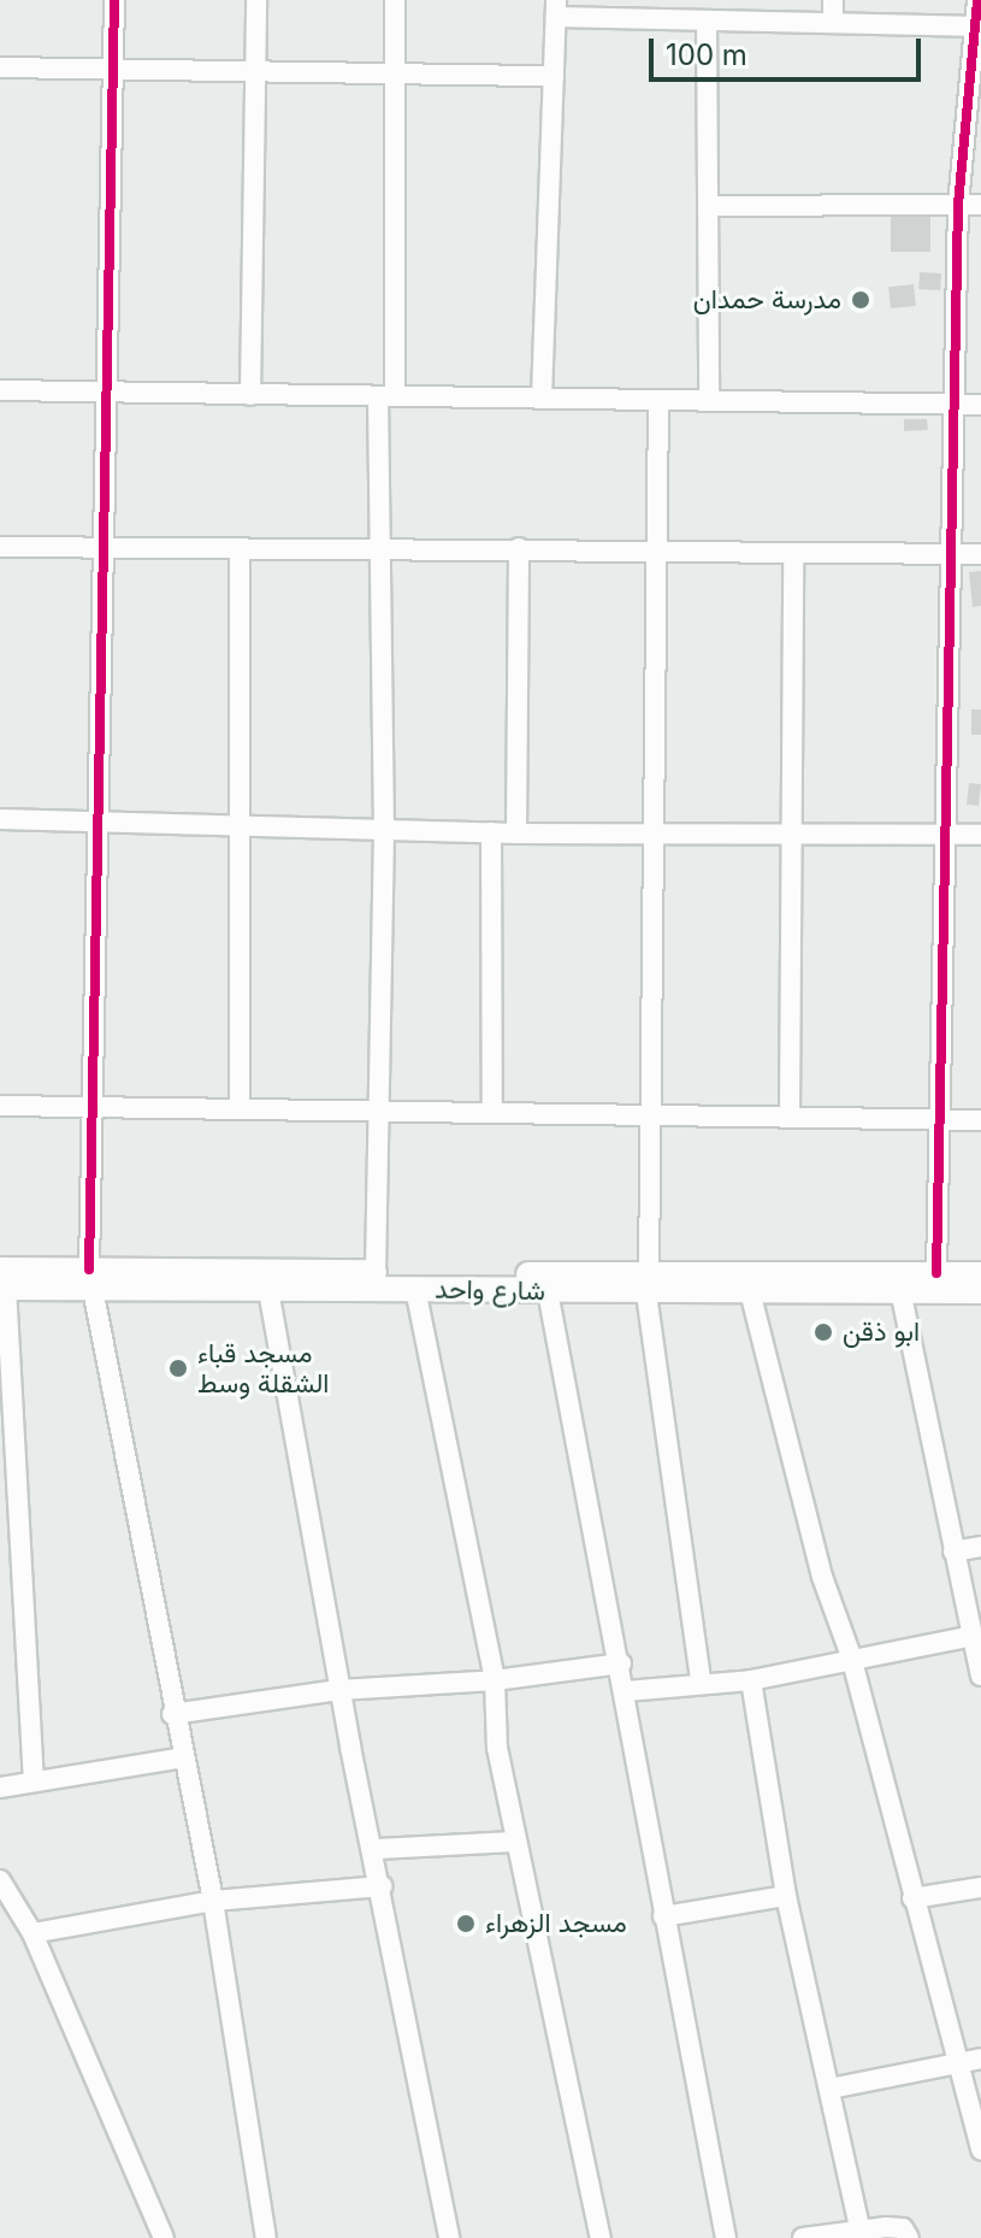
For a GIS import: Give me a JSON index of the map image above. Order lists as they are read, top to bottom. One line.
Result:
{"streets":{"street":["شارع واحد"]},"places":["مدرسة حمدان","ابو ذقن","مسجد قباء الشقلة وسط","مسجد الزهراء"],"scale_bar":"100 m"}
